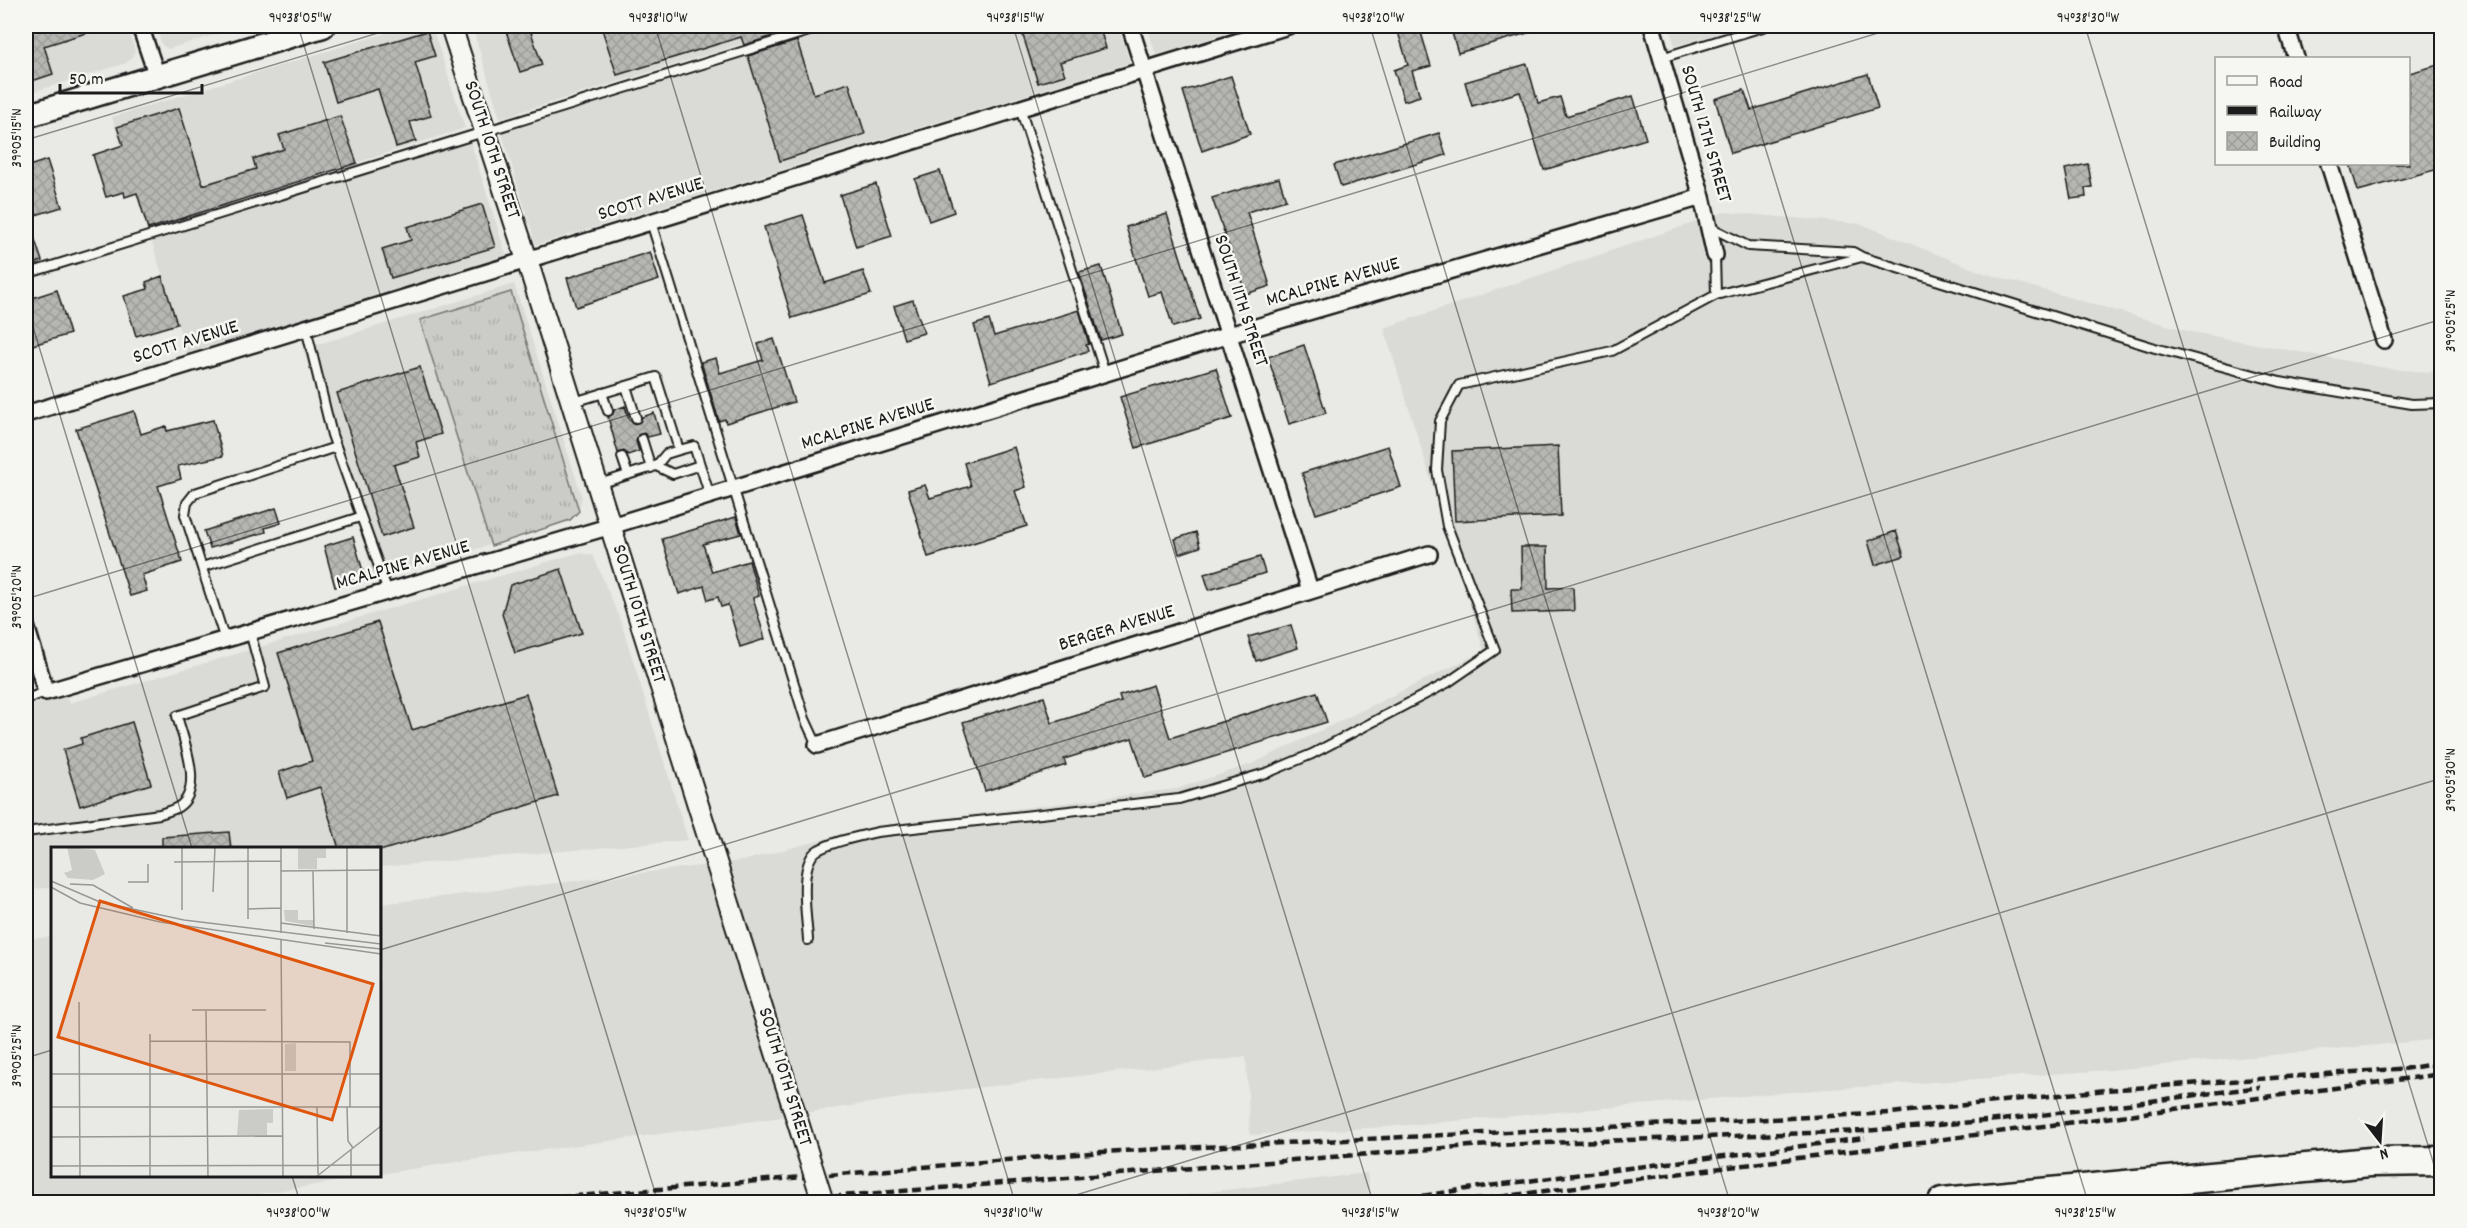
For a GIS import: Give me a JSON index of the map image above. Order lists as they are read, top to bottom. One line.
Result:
{"streets":{"street":["SOUTH 12TH STREET","SOUTH 10TH STREET","SCOTT AVENUE","MCALPINE AVENUE","SOUTH 11TH STREET","BERGER AVENUE"]},"crossings":[["SOUTH 12TH STREET","MCALPINE AVENUE"],["SOUTH 10TH STREET","SCOTT AVENUE"],["SOUTH 10TH STREET","MCALPINE AVENUE"],["SCOTT AVENUE","SOUTH 11TH STREET"],["MCALPINE AVENUE","SOUTH 11TH STREET"],["SOUTH 11TH STREET","BERGER AVENUE"]],"legend":["Road","Railway","Building"],"scale_bar":"50 m","north":"bottom","coordinates":["94°38'05\"W","94°38'10\"W","94°38'15\"W","94°38'20\"W","94°38'25\"W","94°38'30\"W","39°05'15\"N","39°05'25\"N","39°05'20\"N","39°05'30\"N","94°38'00\"W"]}
